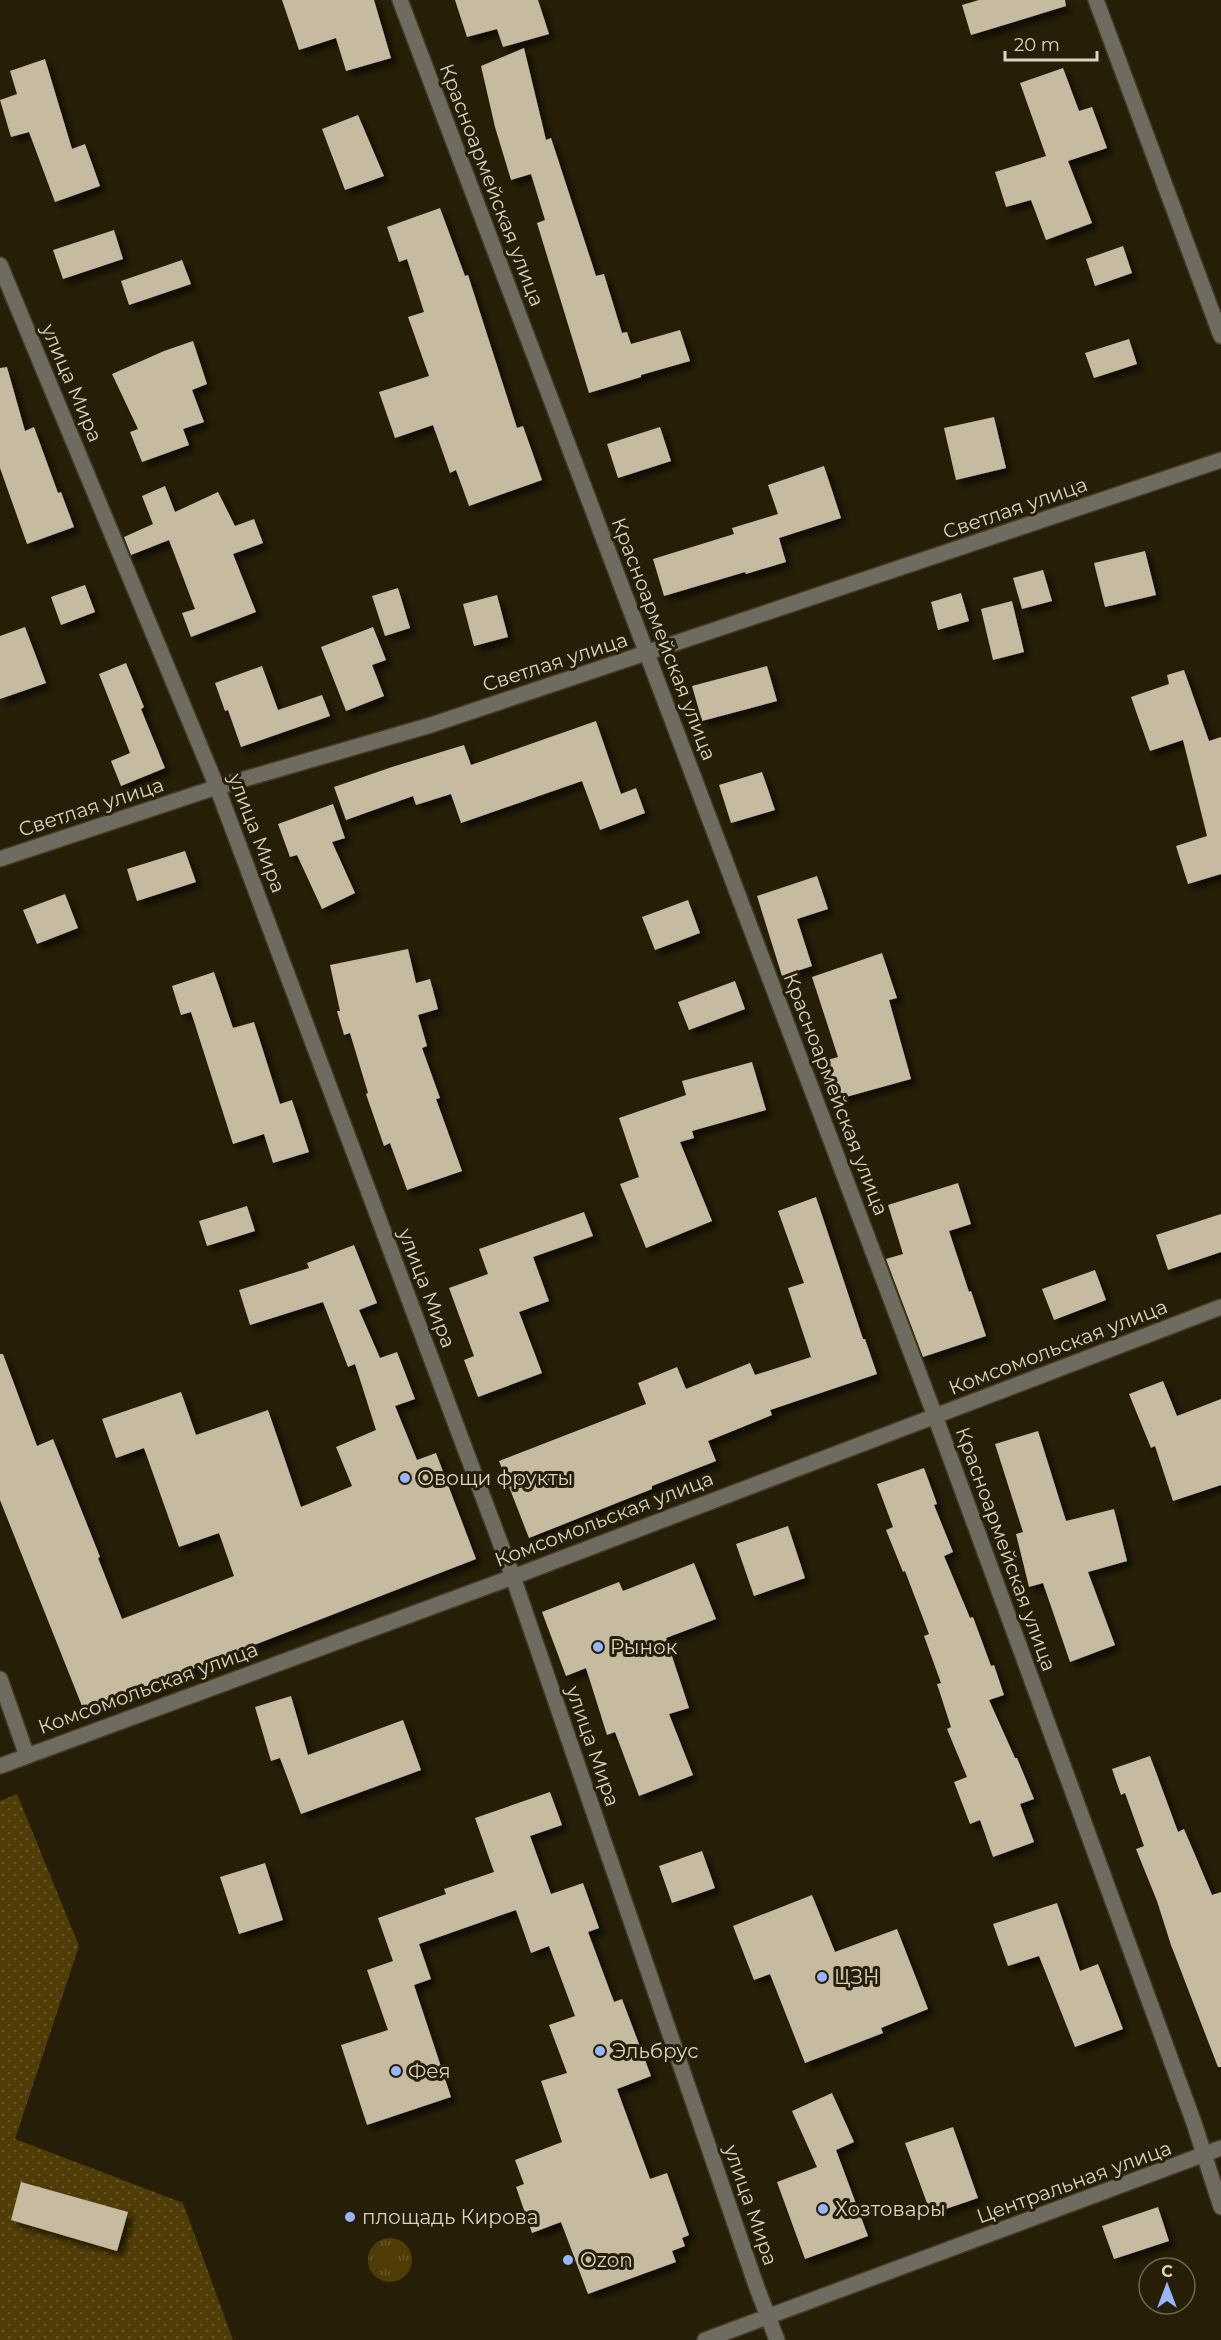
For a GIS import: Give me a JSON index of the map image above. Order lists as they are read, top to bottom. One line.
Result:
{"streets":{"street":["Красноармейская улица","улица Мира","Светлая улица","Комсомольская улица","Центральная улица"]},"crossings":[["Красноармейская улица","Светлая улица"],["Красноармейская улица","Комсомольская улица"],["Красноармейская улица","Центральная улица"],["улица Мира","Светлая улица"],["улица Мира","Комсомольская улица"],["улица Мира","Центральная улица"]],"places":["Овощи фрукты","Рынок","ЦЗН","Эльбрус","Фея","Хозтовары","площадь Кирова","Ozon"],"scale_bar":"20 m","north":"top"}
